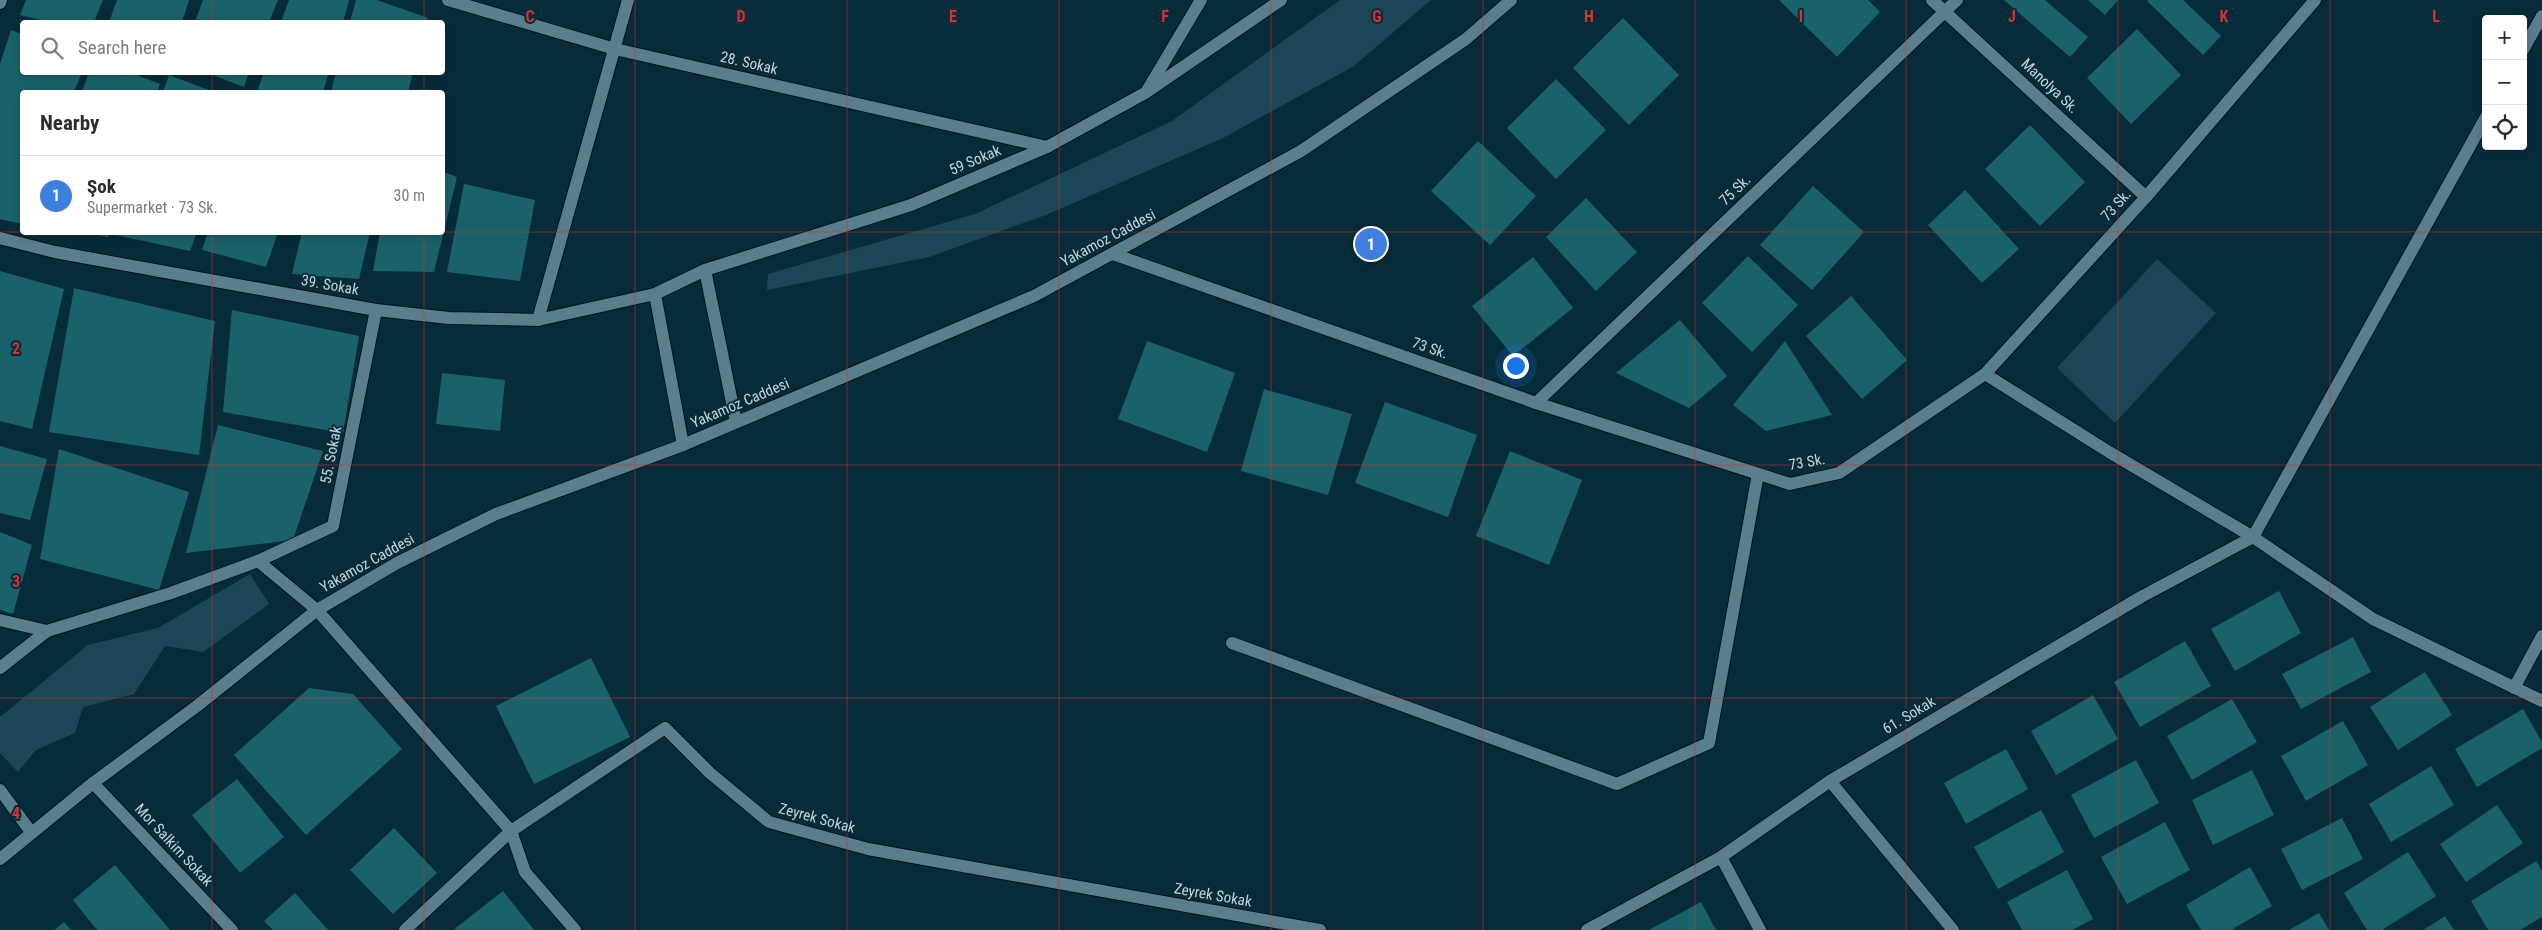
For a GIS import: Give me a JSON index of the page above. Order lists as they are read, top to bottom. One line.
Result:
{"streets":{"street":["28. Sokak","Manolya Sk.","59 Sokak","75 Sk.","73 Sk.","Yakamoz Caddesi","39. Sokak","55. Sokak","61. Sokak","Zeyrek Sokak","Mor Salkim Sokak"]},"crossings":[["28. Sokak","59 Sokak"],["Manolya Sk.","75 Sk."],["Manolya Sk.","73 Sk."],["59 Sokak","39. Sokak"],["75 Sk.","73 Sk."],["73 Sk.","Yakamoz Caddesi"],["Yakamoz Caddesi","Mor Salkim Sokak"],["39. Sokak","55. Sokak"]],"page":{"map_buttons":["+","−"],"search":"Search here","heading":"Nearby","list":[{"mark":"1","name":"Şok","note":"Supermarket · 73 Sk.","value":"30 m"}],"pins":"1"},"grid":{"columns":["C","D","E","F","G","H","I","J","K","L"],"rows":["2","3","4"]}}
